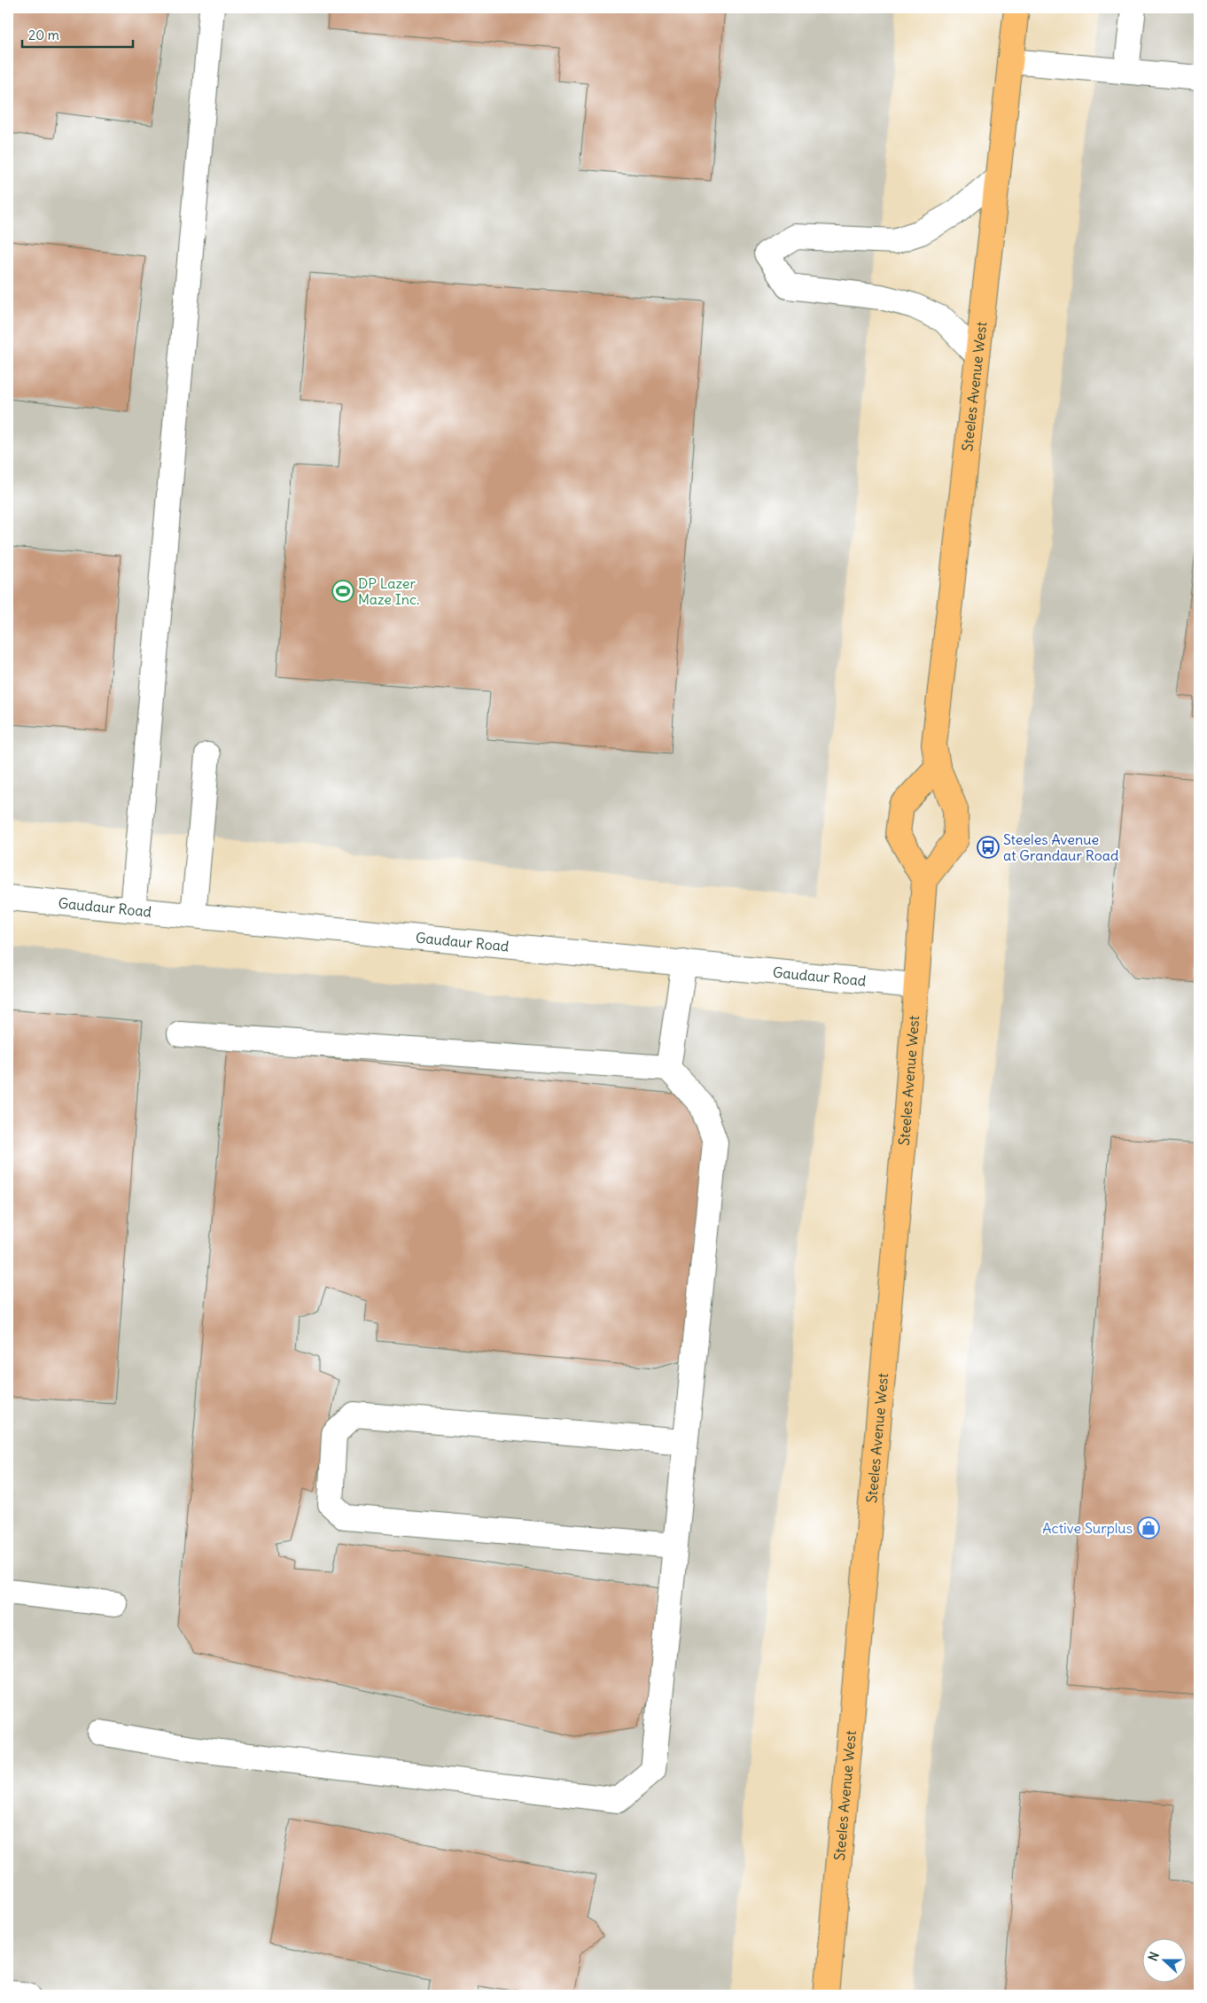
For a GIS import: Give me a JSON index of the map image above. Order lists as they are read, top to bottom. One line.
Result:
{"streets":{"main road":["Steeles Avenue West"],"street":["Gaudaur Road"]},"crossings":[["Steeles Avenue West","Gaudaur Road"]],"places":{"sports":["DP Lazer Maze Inc."],"bus stop":["Steeles Avenue at Grandaur Road"],"shop":["Active Surplus"]},"scale_bar":"20 m","north":"left"}
